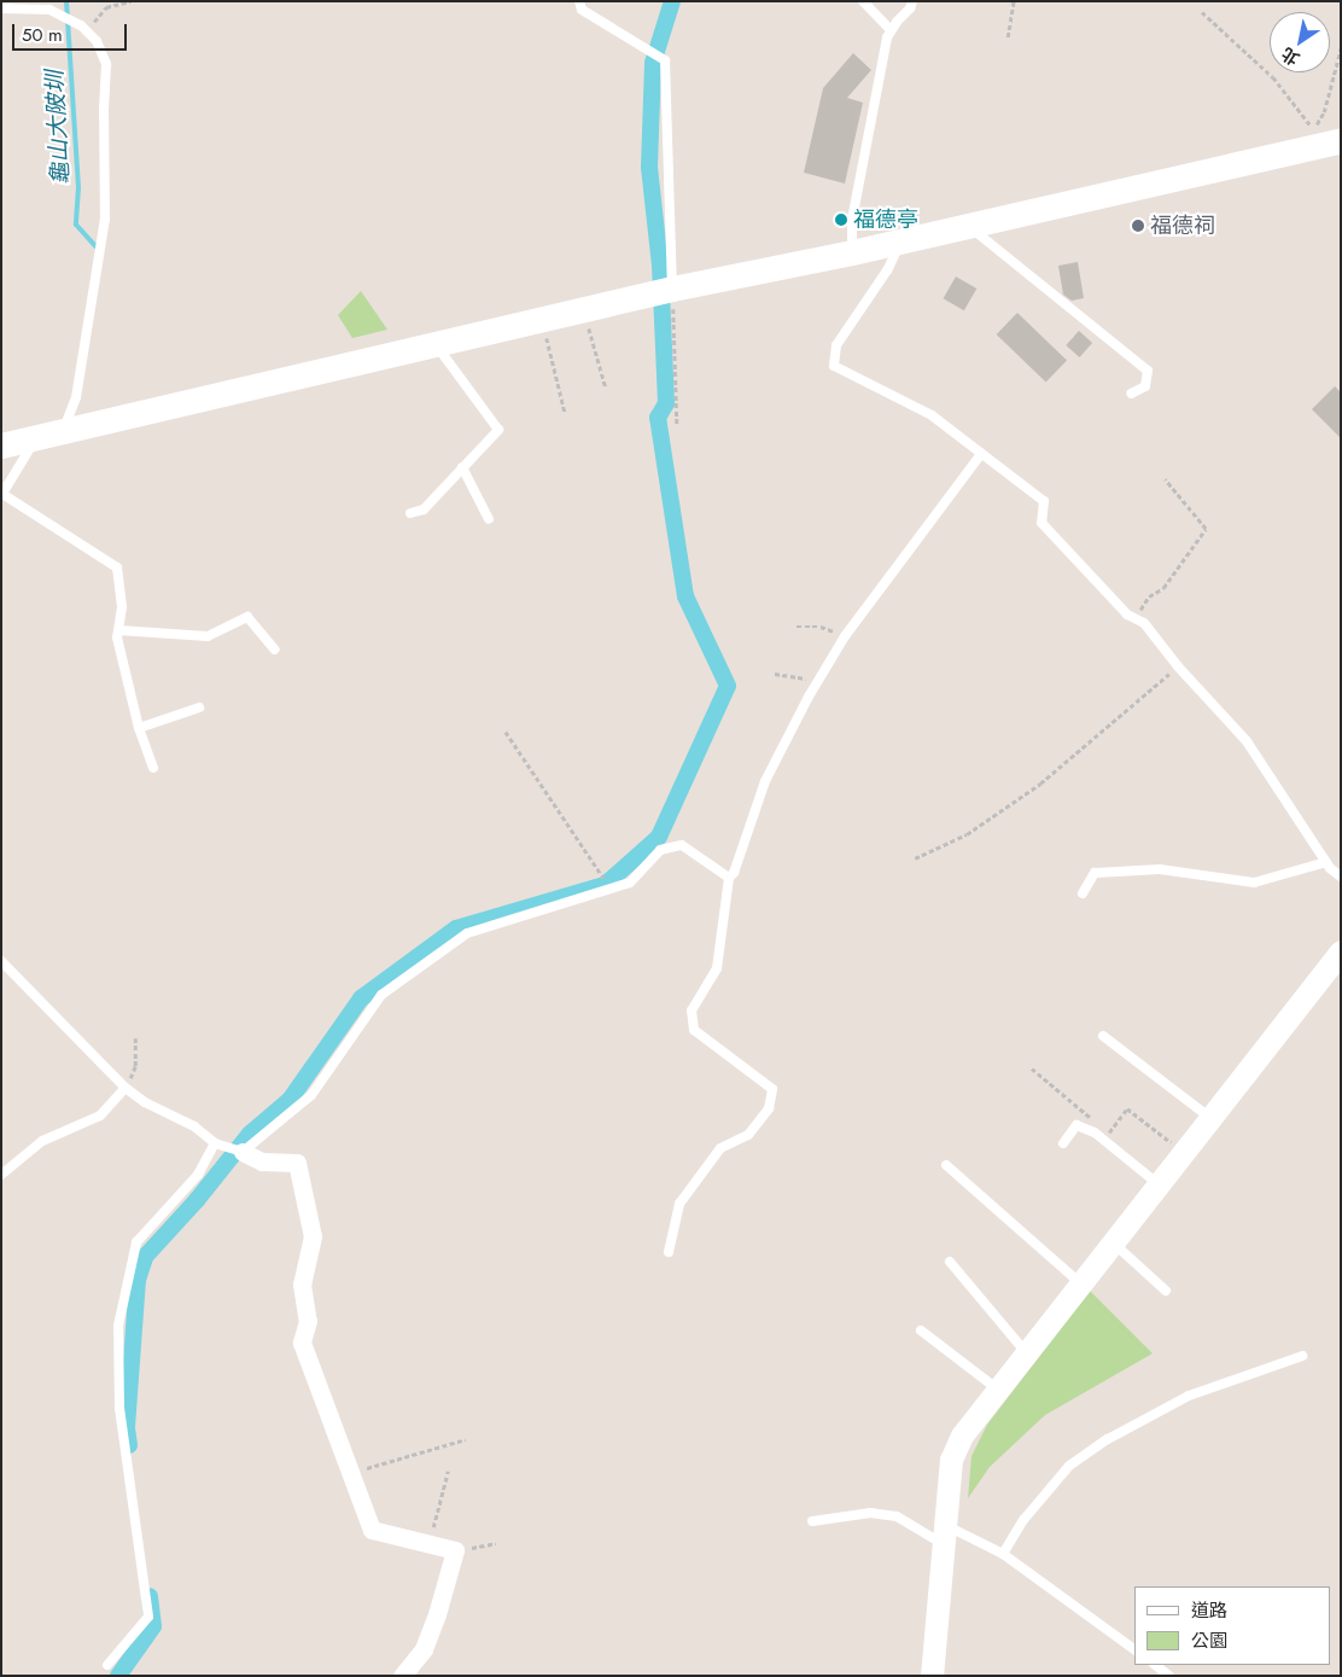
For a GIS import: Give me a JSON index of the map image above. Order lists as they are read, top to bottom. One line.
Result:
{"water":["龜山大陂圳"],"places":["福德亭","福德祠"],"legend":["道路","公園"],"scale_bar":"50 m","north":"bottom left"}
